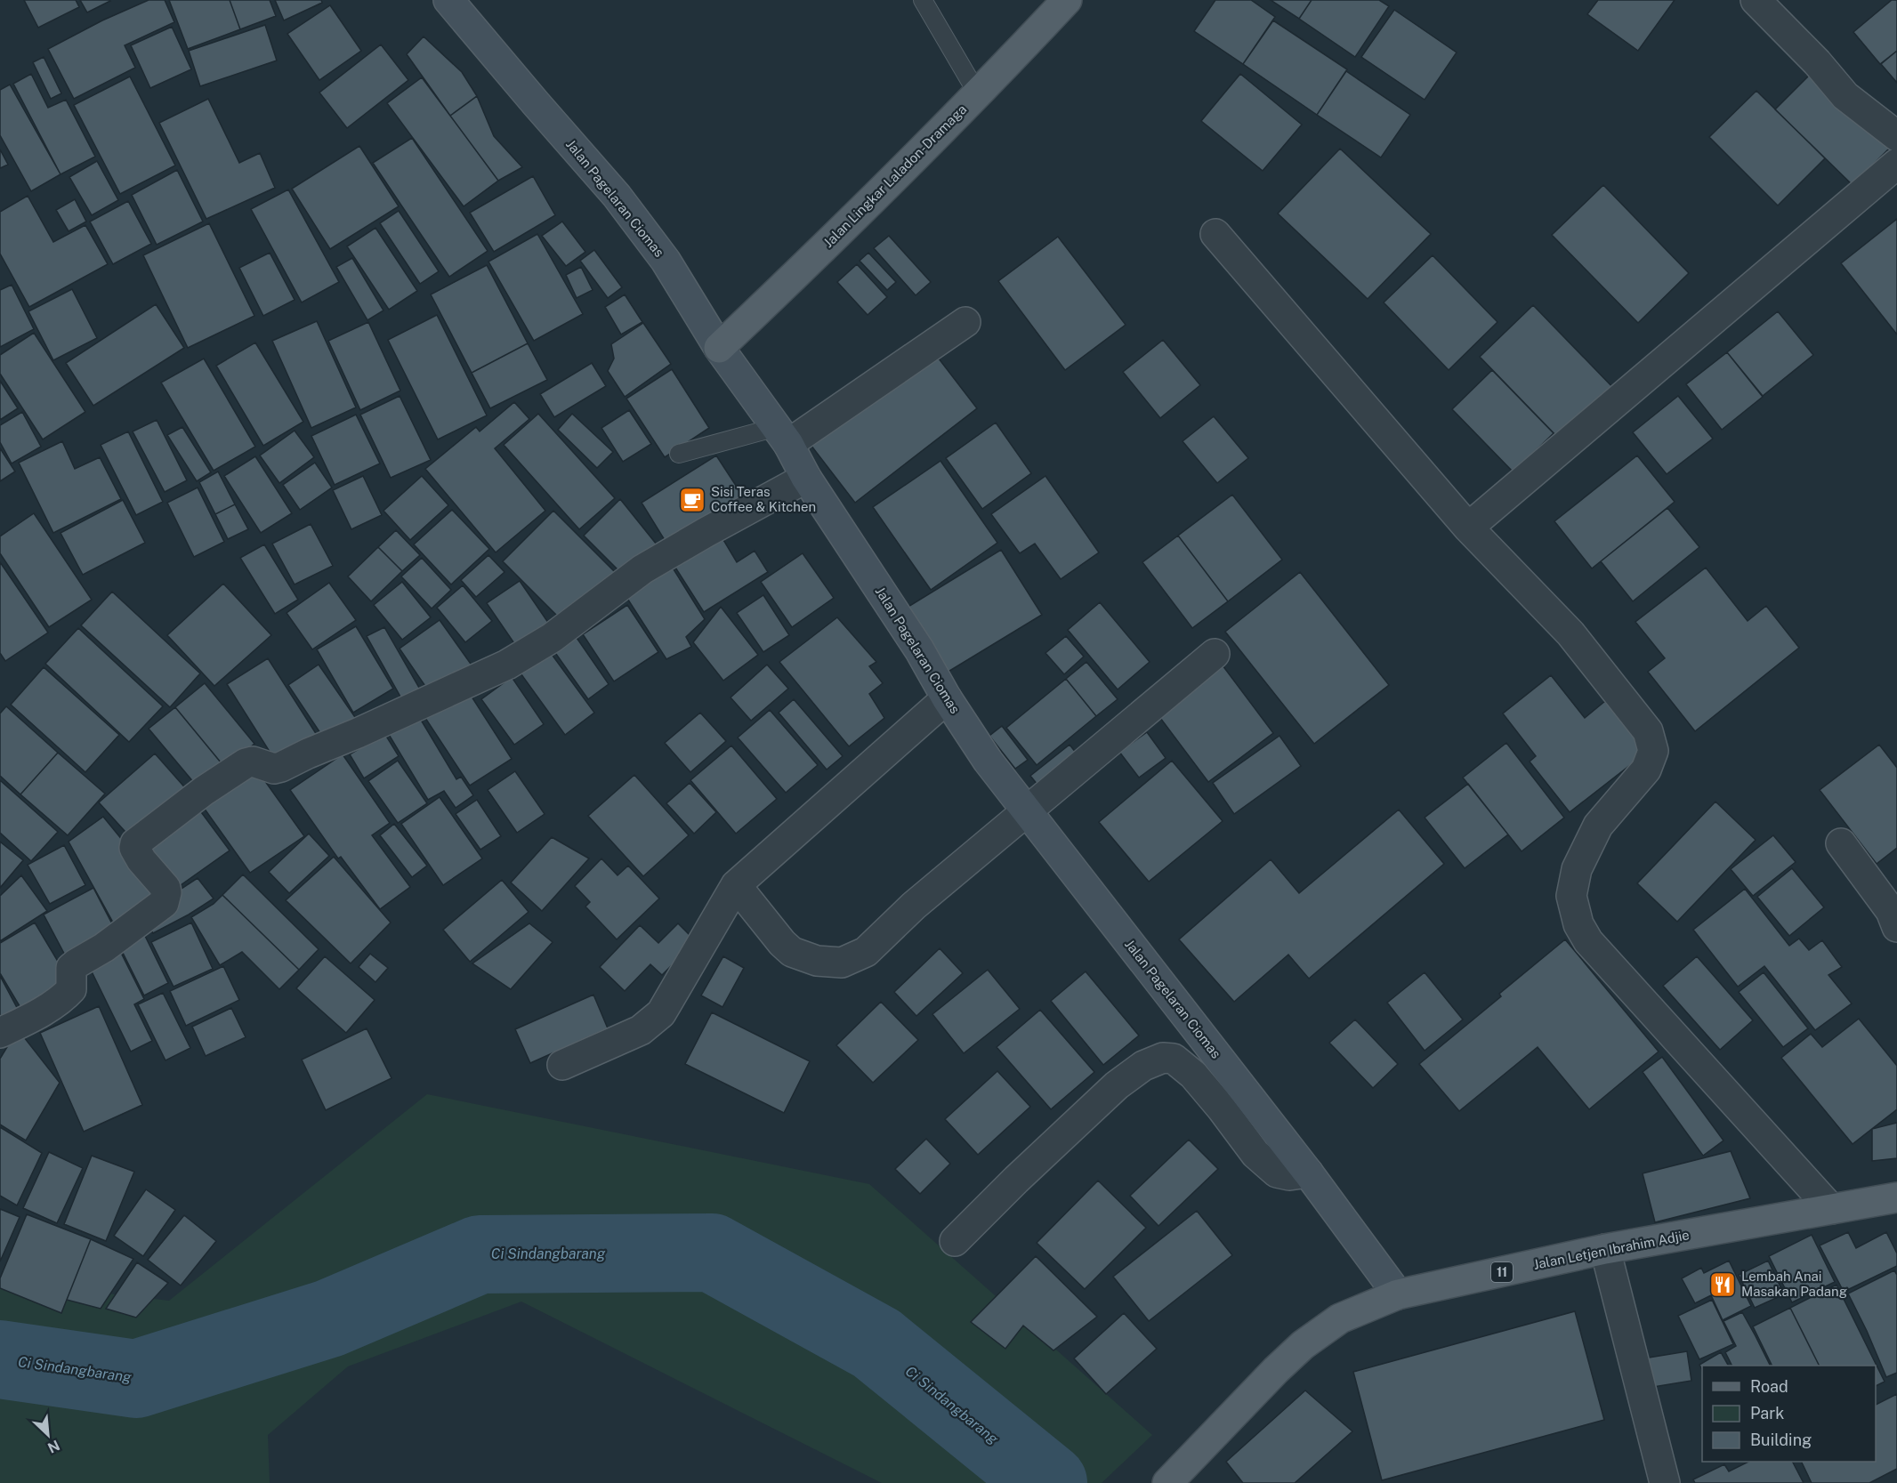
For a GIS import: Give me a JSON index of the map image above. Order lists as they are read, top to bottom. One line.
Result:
{"streets":{"main road":["Jalan Lingkar Laladon-Dramaga","Jalan Pagelaran Ciomas","Jalan Letjen Ibrahim Adjie","11"]},"crossings":[["Jalan Lingkar Laladon-Dramaga","Jalan Pagelaran Ciomas"],["Jalan Pagelaran Ciomas","Jalan Letjen Ibrahim Adjie"]],"water":["Ci Sindangbarang"],"places":{"cafe":["Sisi Teras Coffee & Kitchen"],"restaurant":["Lembah Anai Masakan Padang"]},"legend":["Road","Park","Building"],"north":"bottom right"}
